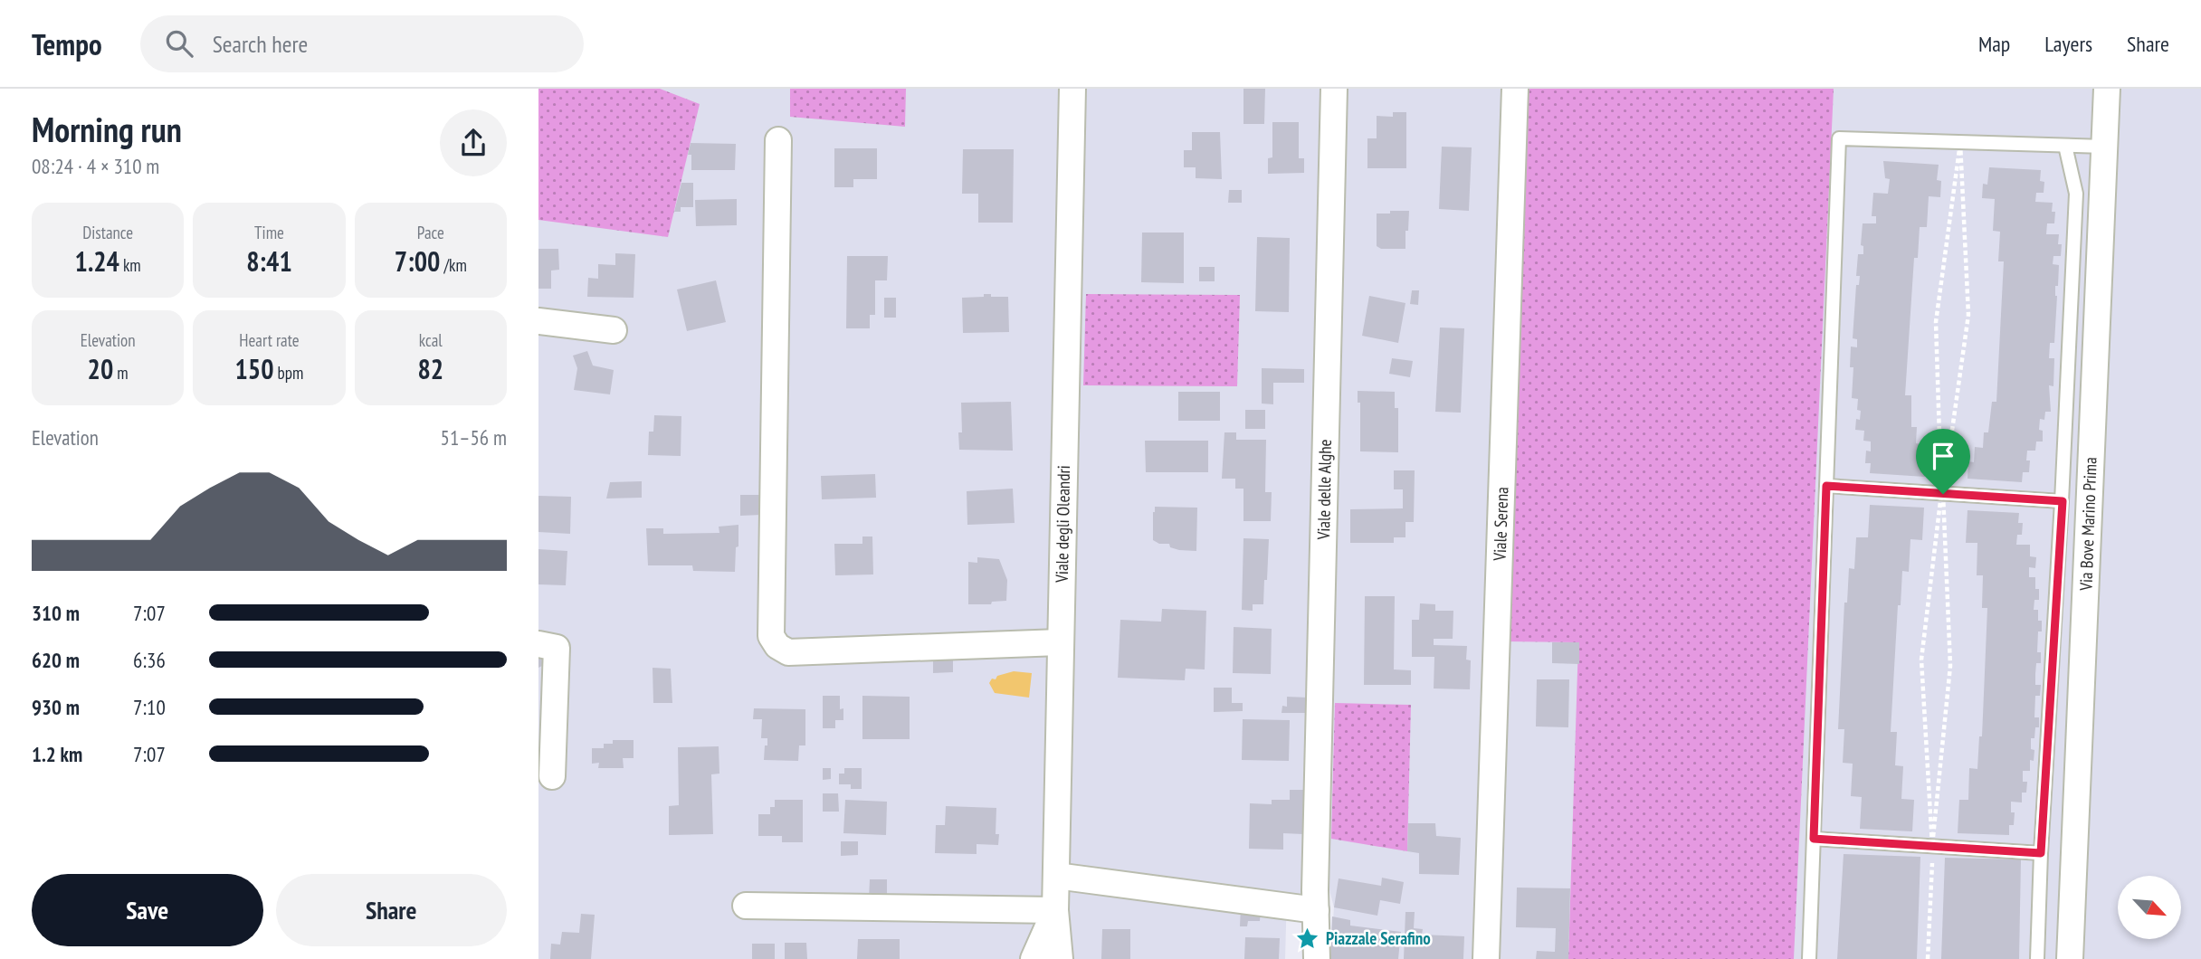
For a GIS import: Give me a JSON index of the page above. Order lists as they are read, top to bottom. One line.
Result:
{"streets":{"street":["Viale delle Alghe","Viale degli Oleandri","Viale Serena","Via Bove Marino Prima"]},"places":{"place":["Piazzale Serafino"]},"north":"bottom right","page":{"header":"Tempo","search":"Search here","nav":["Map","Layers","Share"],"heading":["Morning run","08:24 · 4 × 310 m"],"stats":[["Distance","1.24 km"],["Time","8:41"],["Pace","7:00 /km"],["Elevation","20 m"],["Heart rate","150 bpm"],["kcal","82"]],"chart":["Elevation","51–56 m"],"list":[{"name":"310 m","note":"7:07"},{"name":"620 m","note":"6:36"},{"name":"930 m","note":"7:10"},{"name":"1.2 km","note":"7:07"}],"buttons":["Save","Share"]}}
